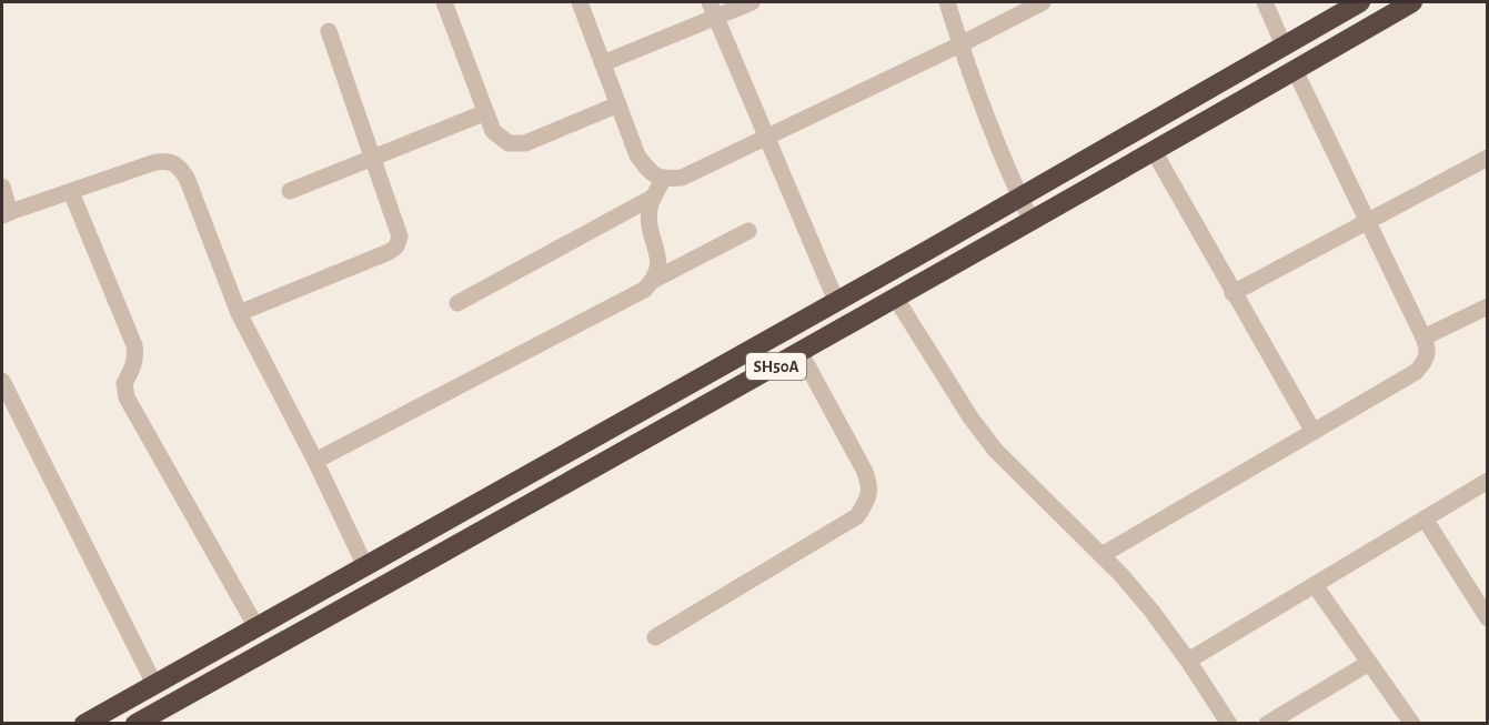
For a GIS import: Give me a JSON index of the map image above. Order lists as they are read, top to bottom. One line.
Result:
{"streets":{"highway":["SH50A"]}}
